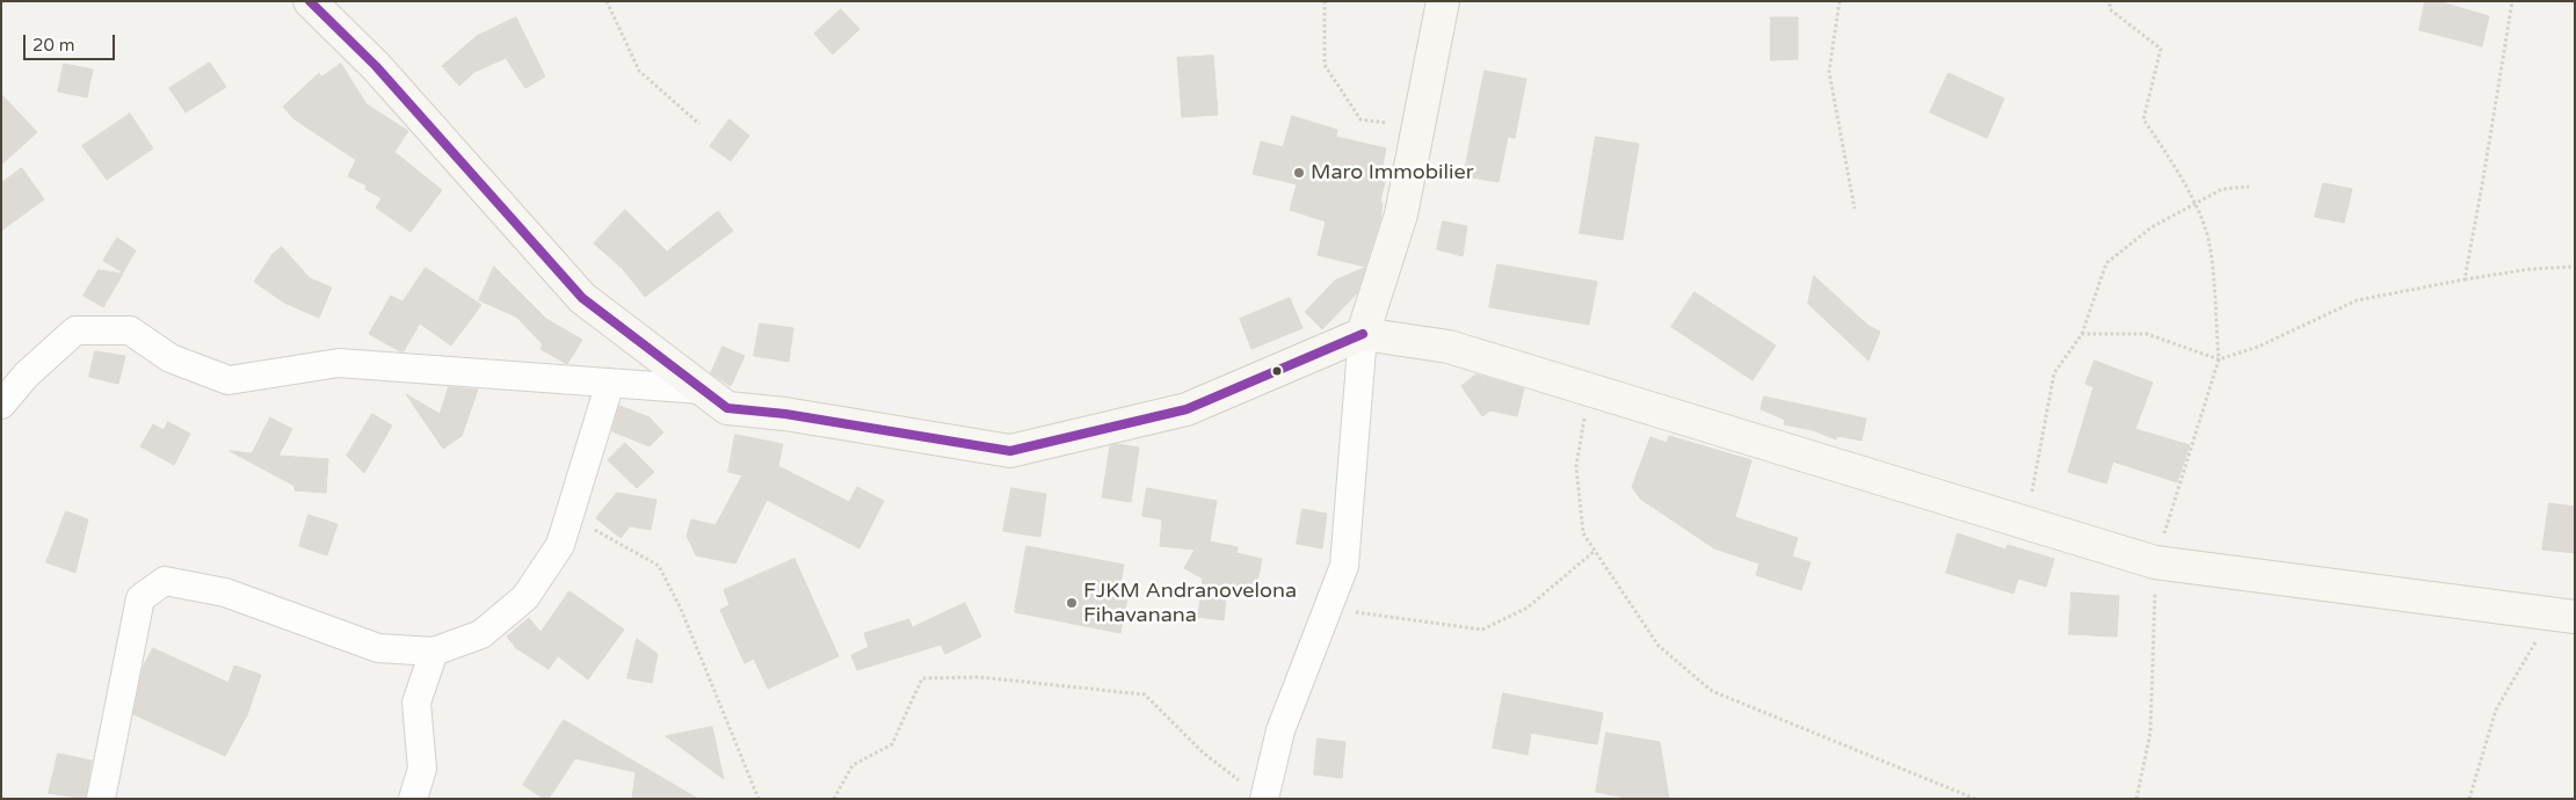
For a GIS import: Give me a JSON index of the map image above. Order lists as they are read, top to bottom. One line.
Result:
{"places":["Maro Immobilier","FJKM Andranovelona Fihavanana"],"scale_bar":"20 m"}
